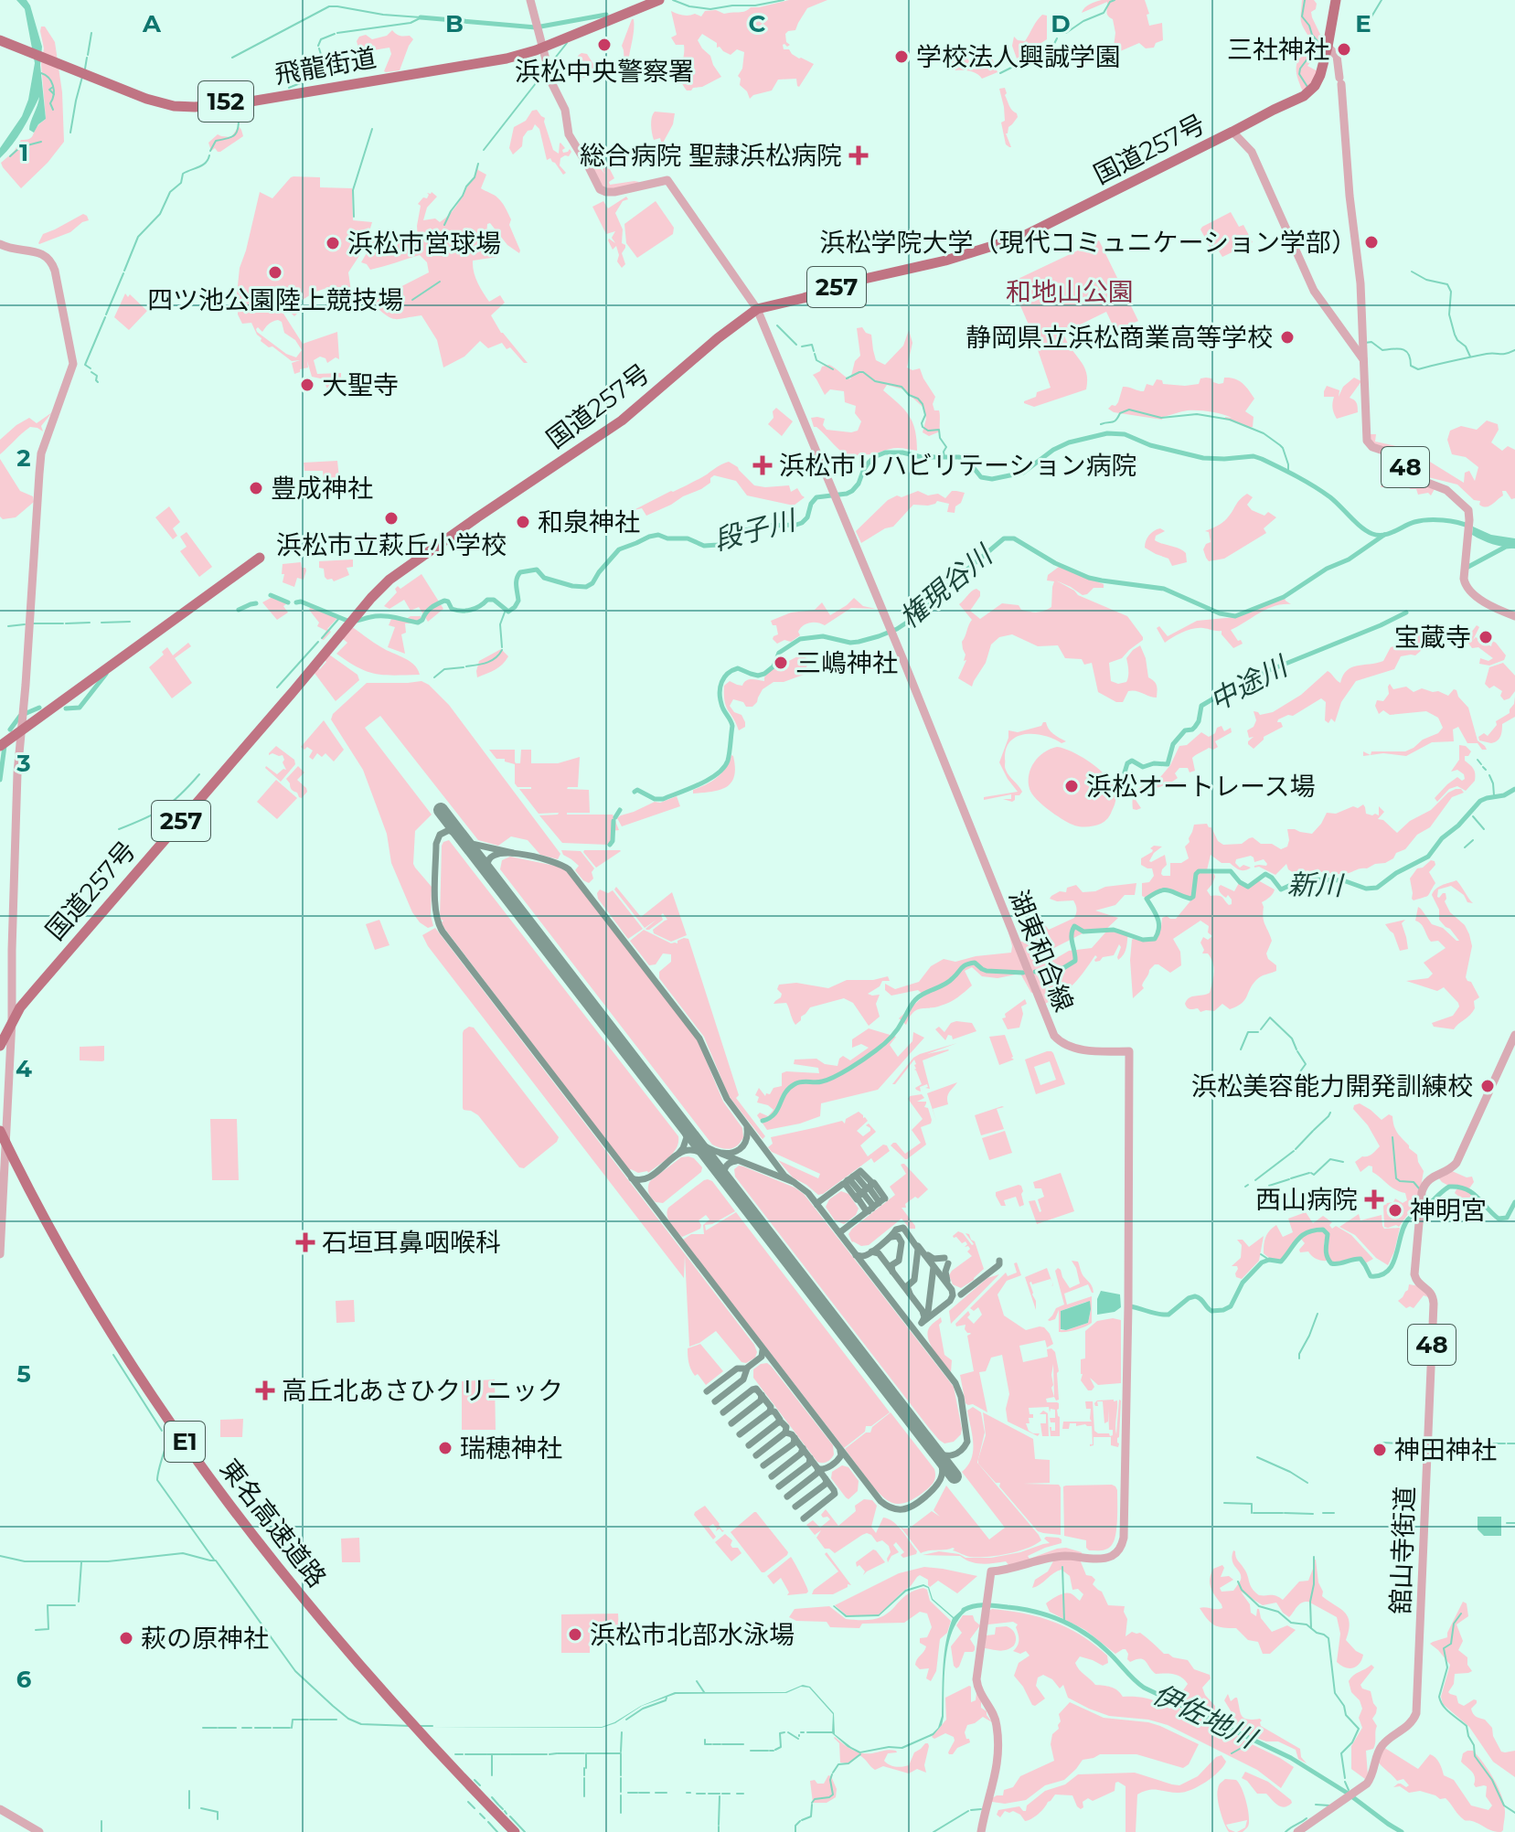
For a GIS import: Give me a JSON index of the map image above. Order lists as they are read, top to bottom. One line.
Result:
{"streets":{"highway":["飛龍街道","152","国道257号","257","E1","東名高速道路"],"main road":["48","湖東和合線","舘山寺街道"]},"crossings":[["飛龍街道","湖東和合線"],["国道257号","48"],["国道257号","湖東和合線"]],"water":["段子川","権現谷川","中途川","新川","伊佐地川"],"parks":["和地山公園"],"places":{"other":["浜松中央警察署","三社神社","学校法人興誠学園","浜松学院大学（現代コミュニケーション学部）","浜松市営球場","四ツ池公園陸上競技場","静岡県立浜松商業高等学校","大聖寺","豊成神社","浜松市立萩丘小学校","和泉神社","宝蔵寺","三嶋神社","浜松オートレース場","浜松美容能力開発訓練校","神明宮","瑞穂神社","神田神社","浜松市北部水泳場","萩の原神社"],"health":["総合病院 聖隷浜松病院","浜松市リハビリテーション病院","西山病院","石垣耳鼻咽喉科","高丘北あさひクリニック"]},"grid":{"columns":["A","B","C","D","E"],"rows":["1","2","3","4","5","6"]}}
